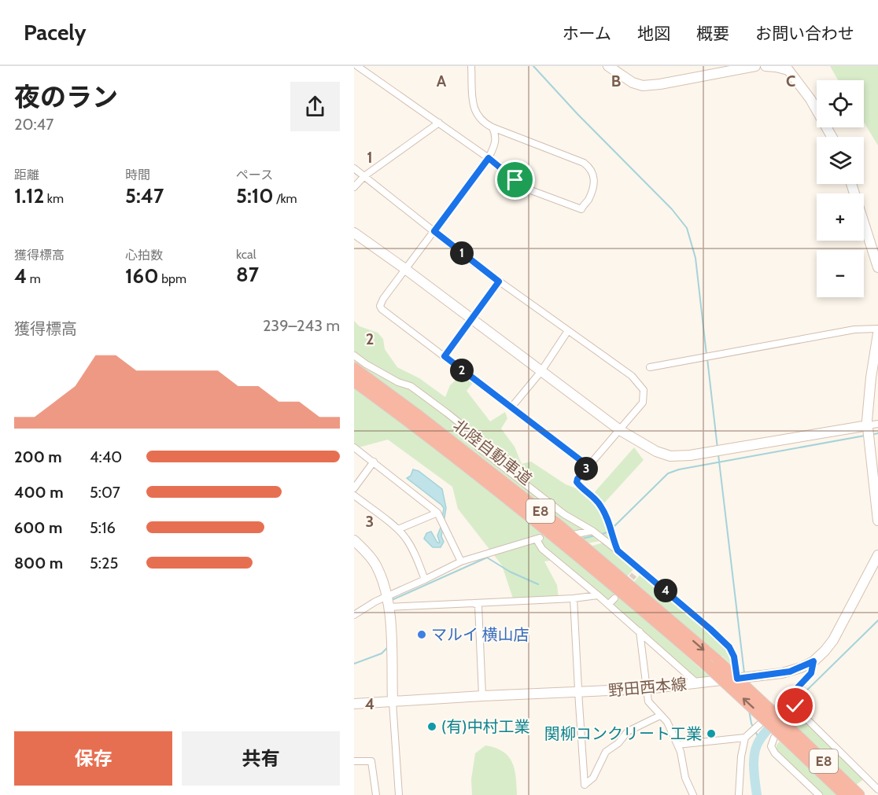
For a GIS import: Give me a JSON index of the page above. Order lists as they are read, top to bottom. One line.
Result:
{"streets":{"highway":["北陸自動車道","E8"],"street":["野田西本線"]},"places":["マルイ 横山店","(有)中村工業","関柳コンクリート工業"],"page":{"header":"Pacely","nav":["ホーム","地図","概要","お問い合わせ"],"heading":["夜のラン","20:47"],"map_buttons":["+","−"],"stats":[["距離","1.12 km"],["時間","5:47"],["ペース","5:10 /km"],["獲得標高","4 m"],["心拍数","160 bpm"],["kcal","87"]],"pins":["1","2","3","4"],"chart":["獲得標高","239–243 m"],"list":[{"name":"200 m","note":"4:40"},{"name":"400 m","note":"5:07"},{"name":"600 m","note":"5:16"},{"name":"800 m","note":"5:25"}],"buttons":["保存","共有"]},"grid":{"columns":["A","B","C"],"rows":["1","2","3","4"]}}
